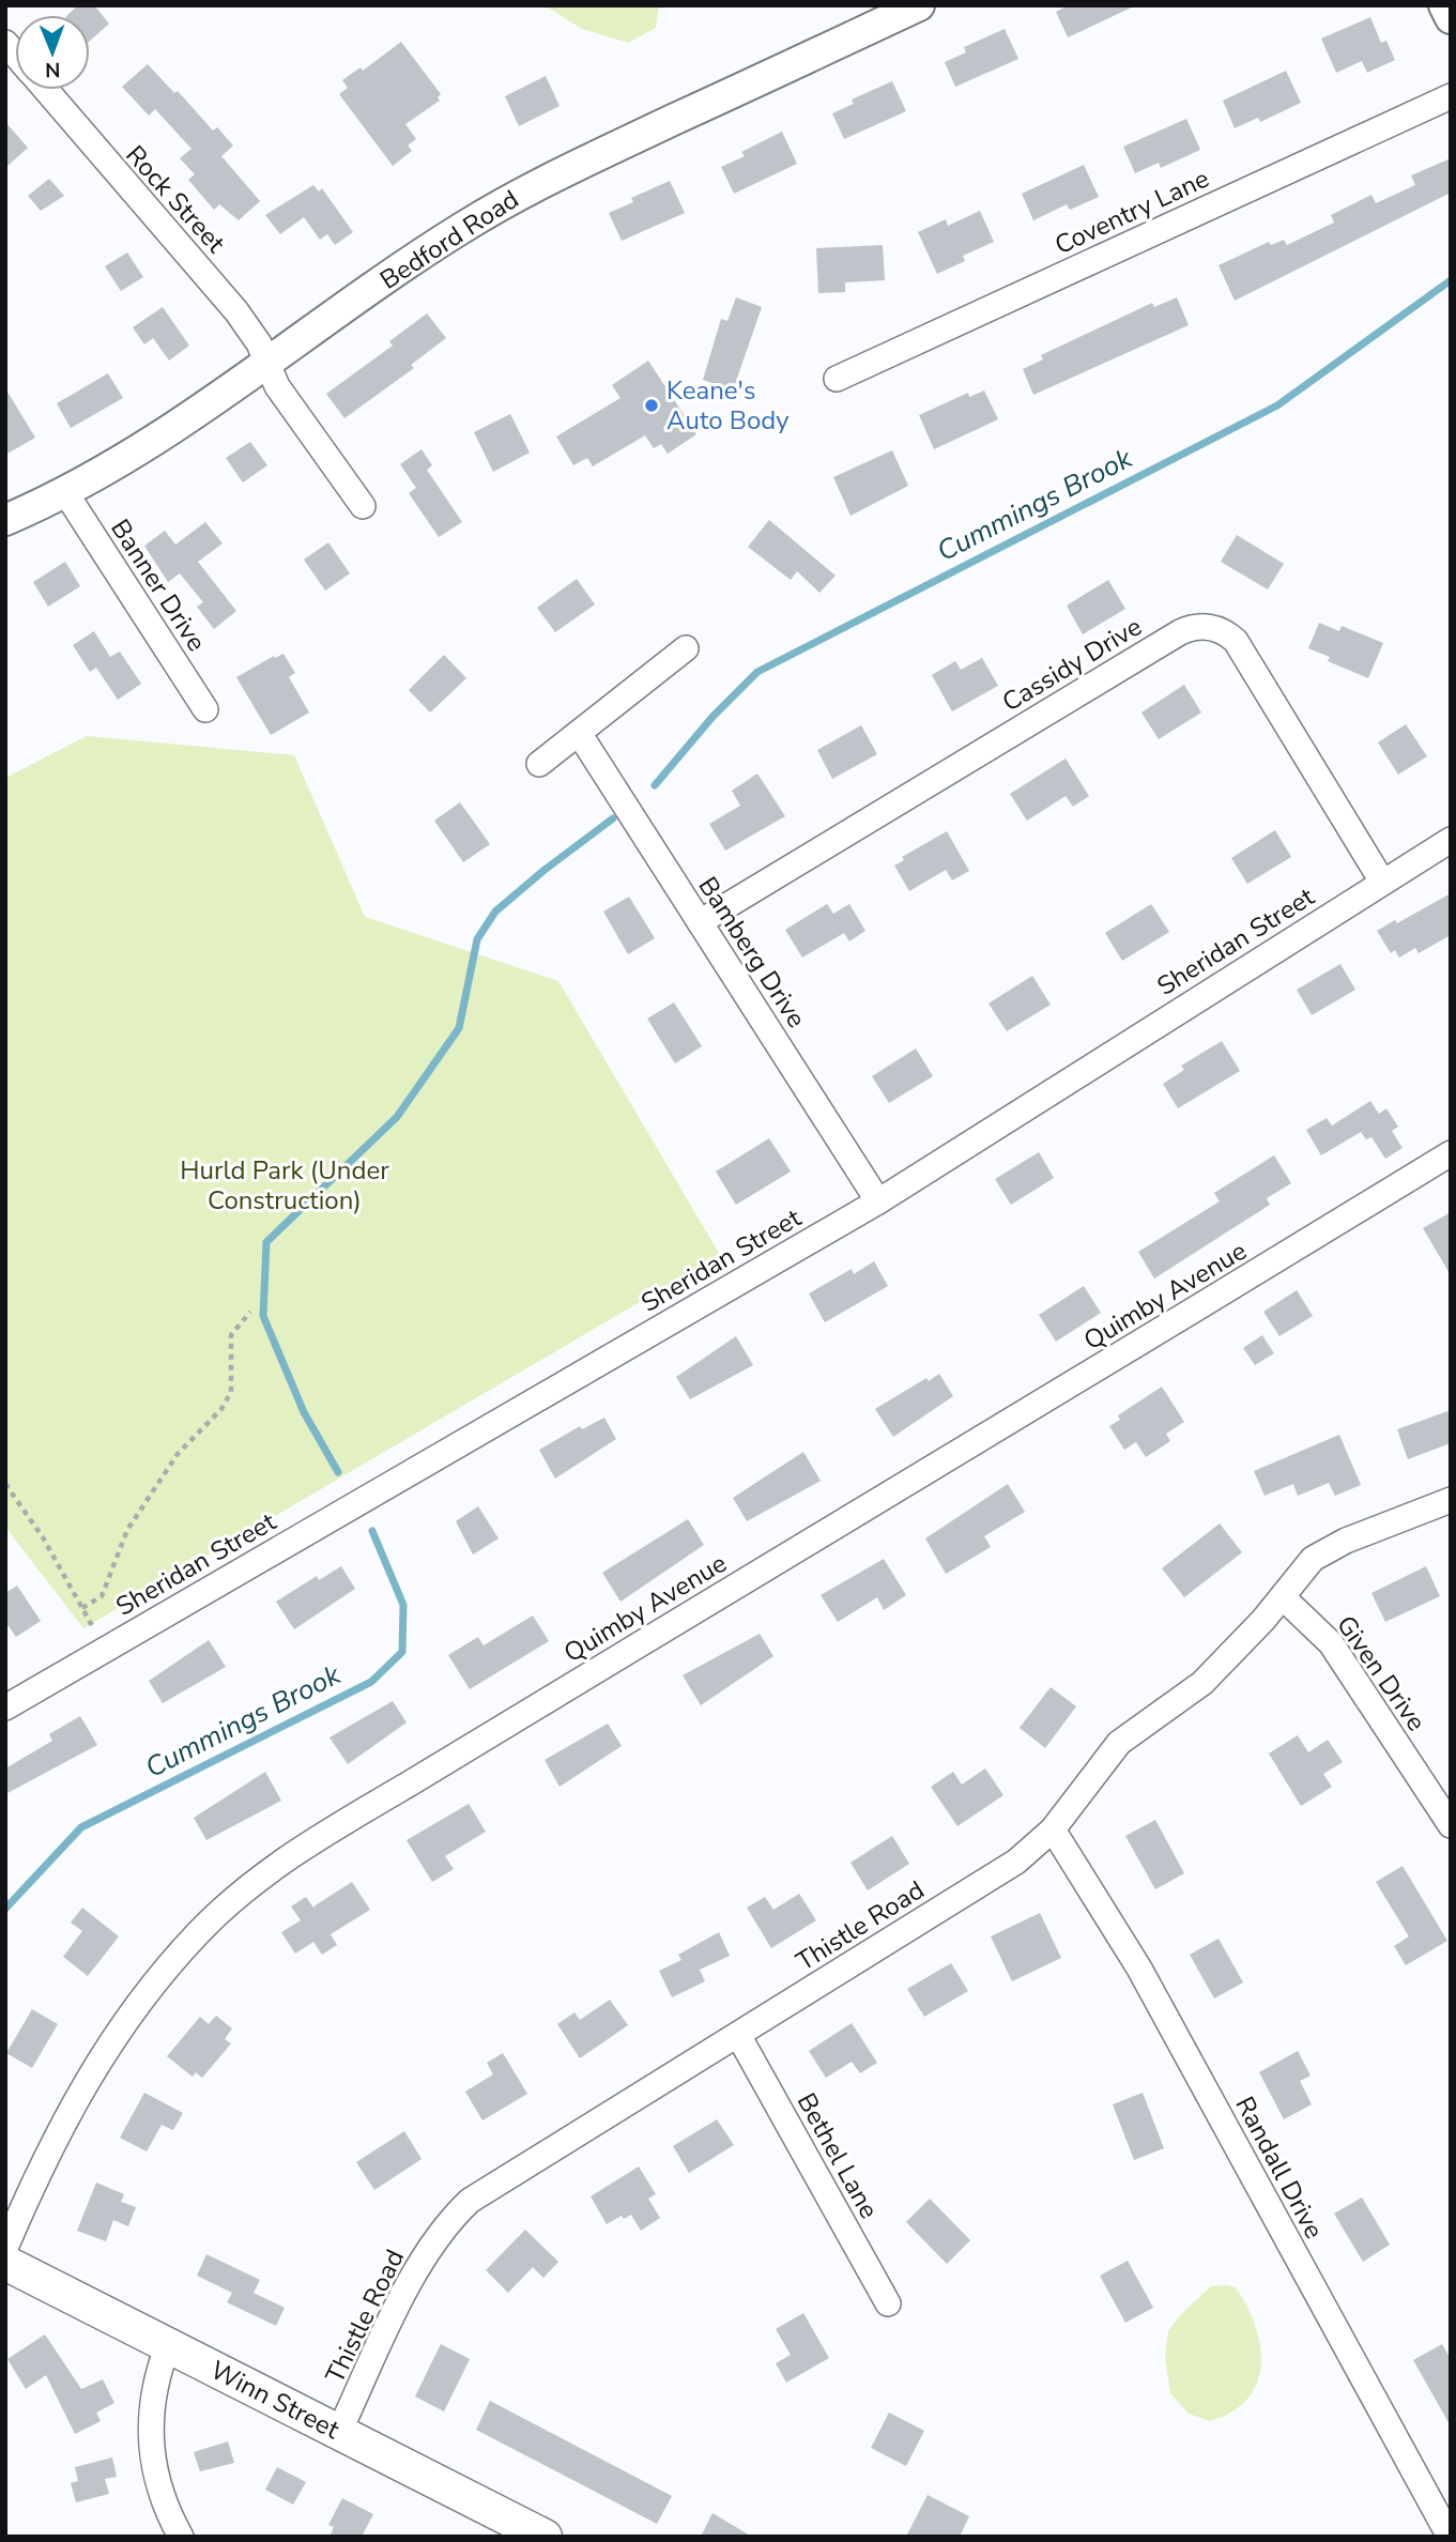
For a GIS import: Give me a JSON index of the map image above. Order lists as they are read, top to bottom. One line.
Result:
{"streets":{"main road":["Winn Street"],"street":["Rock Street","Coventry Lane","Bedford Road","Banner Drive","Cassidy Drive","Sheridan Street","Bamberg Drive","Quimby Avenue","Given Drive","Thistle Road","Bethel Lane","Randall Drive"]},"crossings":[["Rock Street","Bedford Road"],["Bedford Road","Banner Drive"],["Cassidy Drive","Sheridan Street"],["Cassidy Drive","Bamberg Drive"],["Sheridan Street","Bamberg Drive"],["Given Drive","Thistle Road"],["Thistle Road","Bethel Lane"],["Thistle Road","Randall Drive"],["Thistle Road","Winn Street"]],"water":["Cummings Brook"],"parks":["Hurld Park (Under Construction)"],"places":["Keane's Auto Body"],"north":"bottom"}
